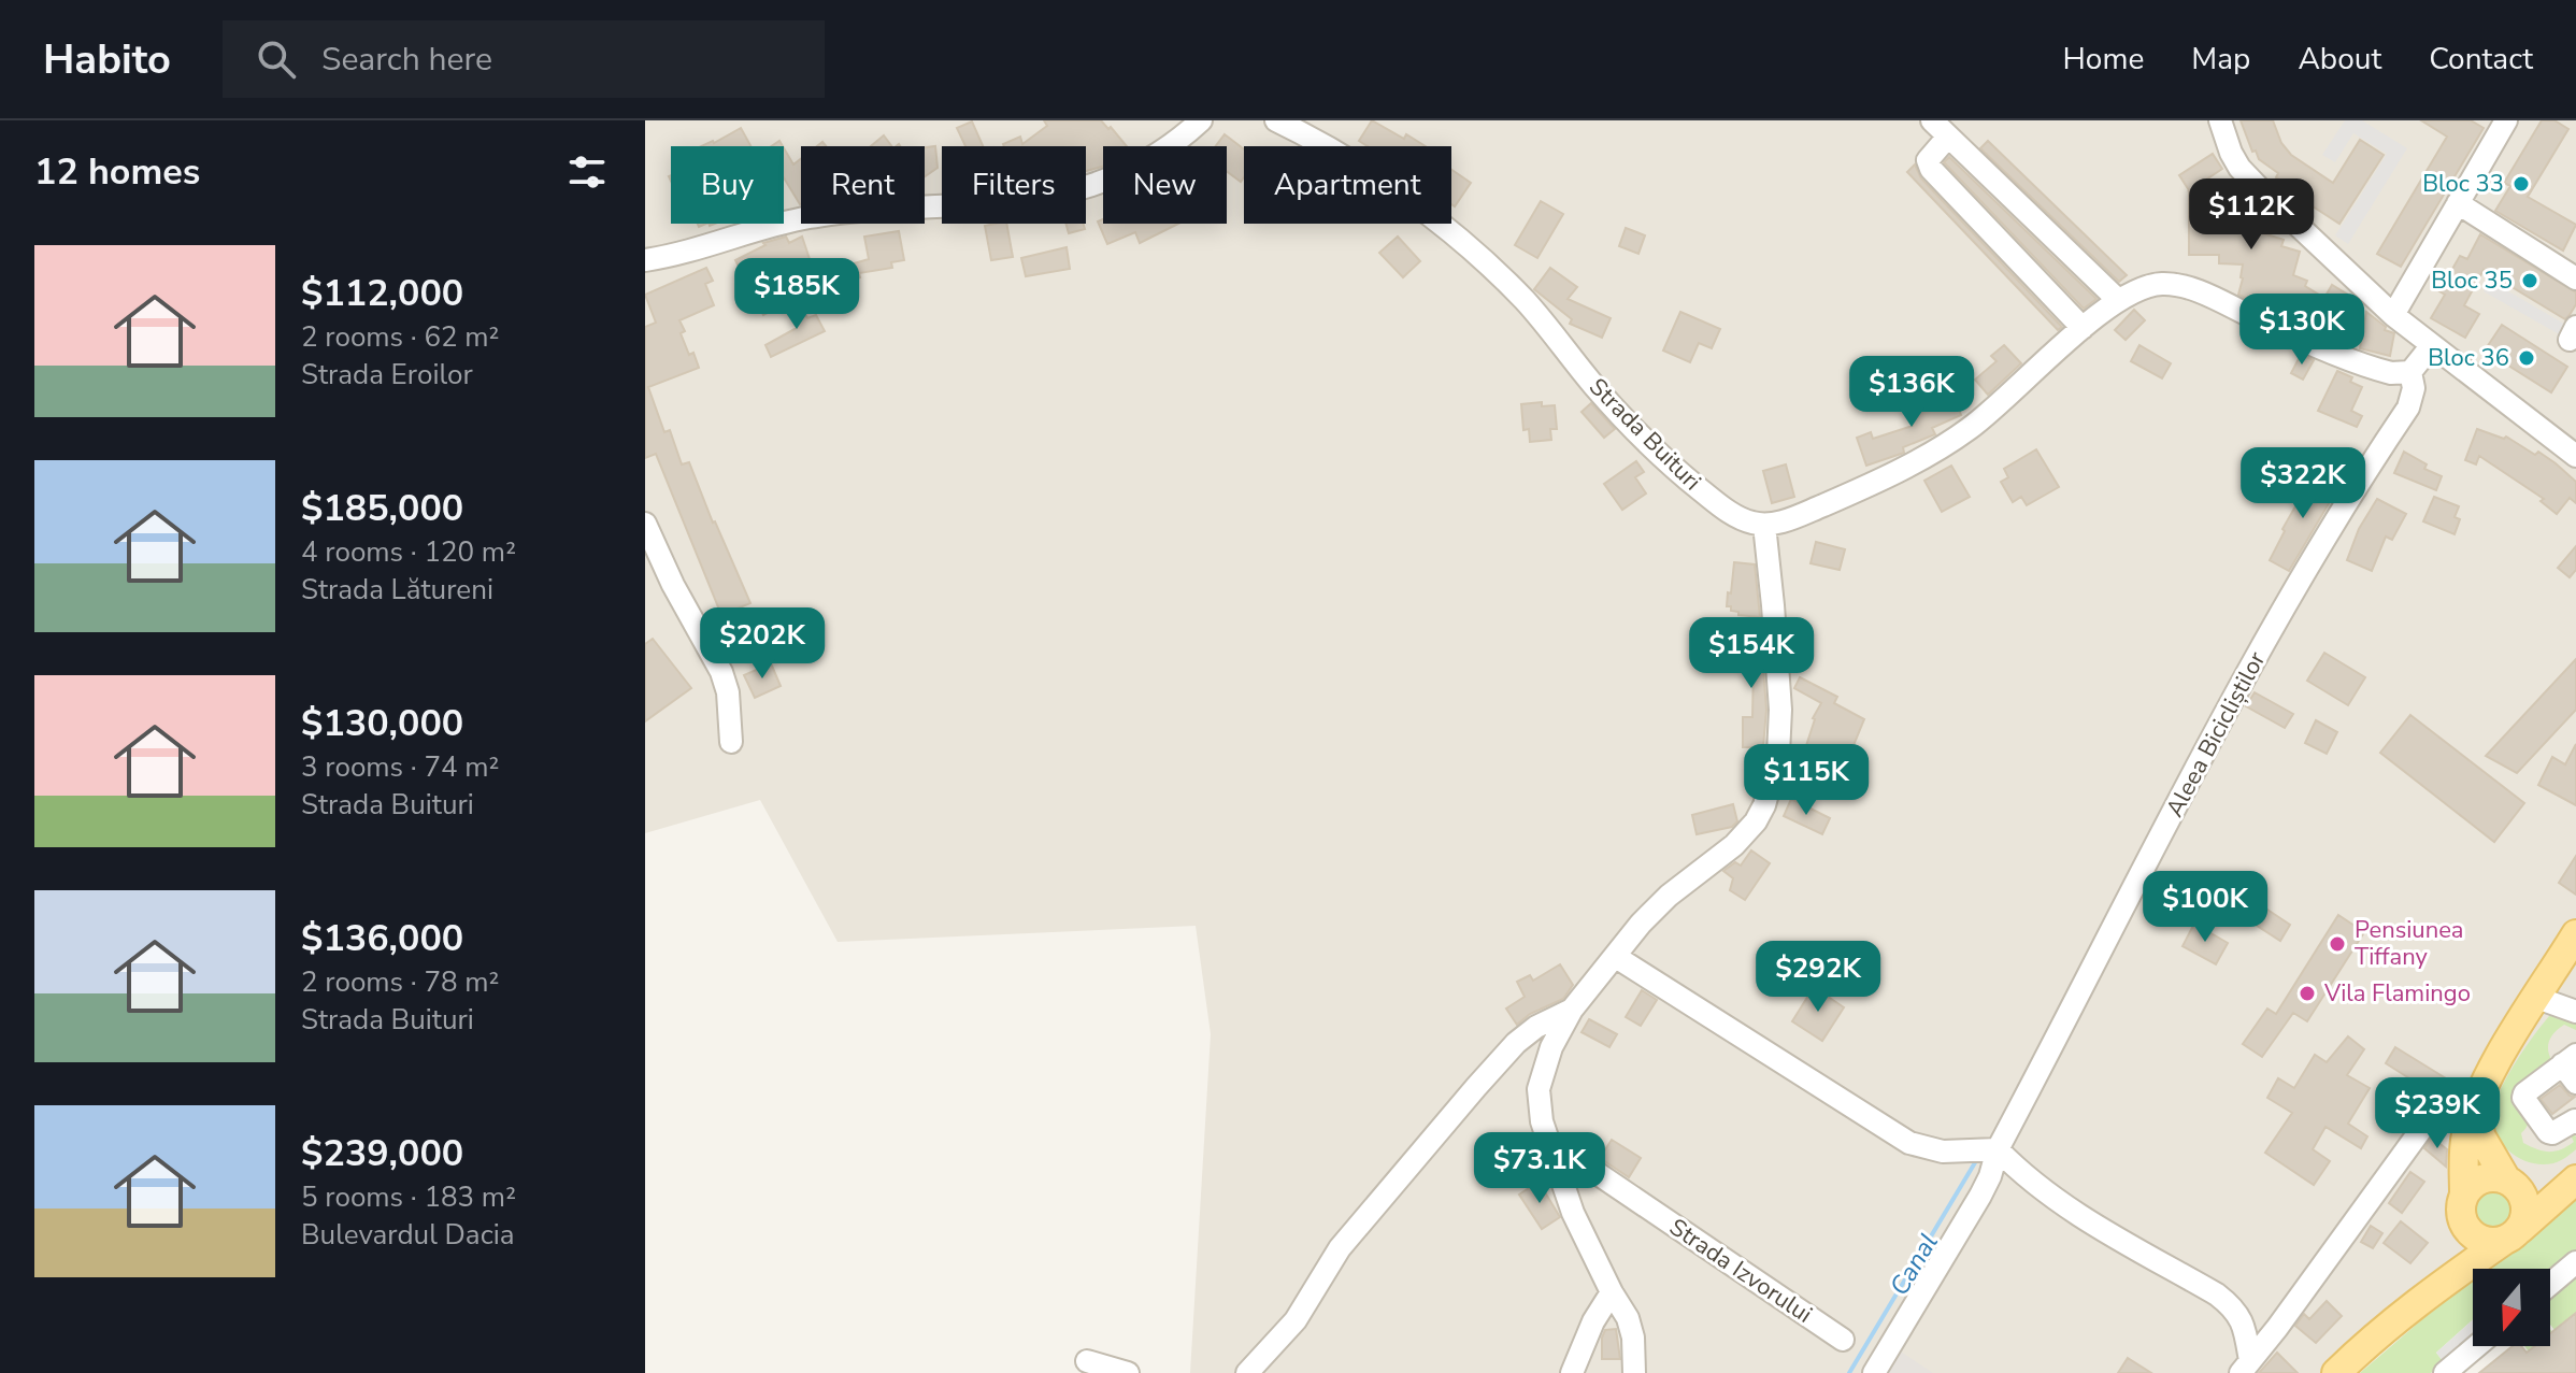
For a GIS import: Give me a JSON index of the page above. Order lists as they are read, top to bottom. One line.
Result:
{"streets":{"street":["Strada Buituri","Aleea Bicicliștilor","Strada Izvorului"]},"water":["Canal"],"places":["Bloc 33","Bloc 35","Bloc 36","Pensiunea Tiffany","Vila Flamingo"],"north":"bottom","page":{"header":"Habito","search":"Search here","nav":["Home","Map","About","Contact"],"heading":"12 homes","chip":["Buy","Rent","Filters","New","Apartment"],"price":["$112K","$185K","$130K","$136K","$322K","$202K","$154K","$115K","$100K","$292K","$239K","$73.1K"],"list":[{"name":"$112,000","note":"2 rooms · 62 m² · Strada Eroilor"},{"name":"$185,000","note":"4 rooms · 120 m² · Strada Lătureni"},{"name":"$130,000","note":"3 rooms · 74 m² · Strada Buituri"},{"name":"$136,000","note":"2 rooms · 78 m² · Strada Buituri"},{"name":"$239,000","note":"5 rooms · 183 m² · Bulevardul Dacia"}]}}
